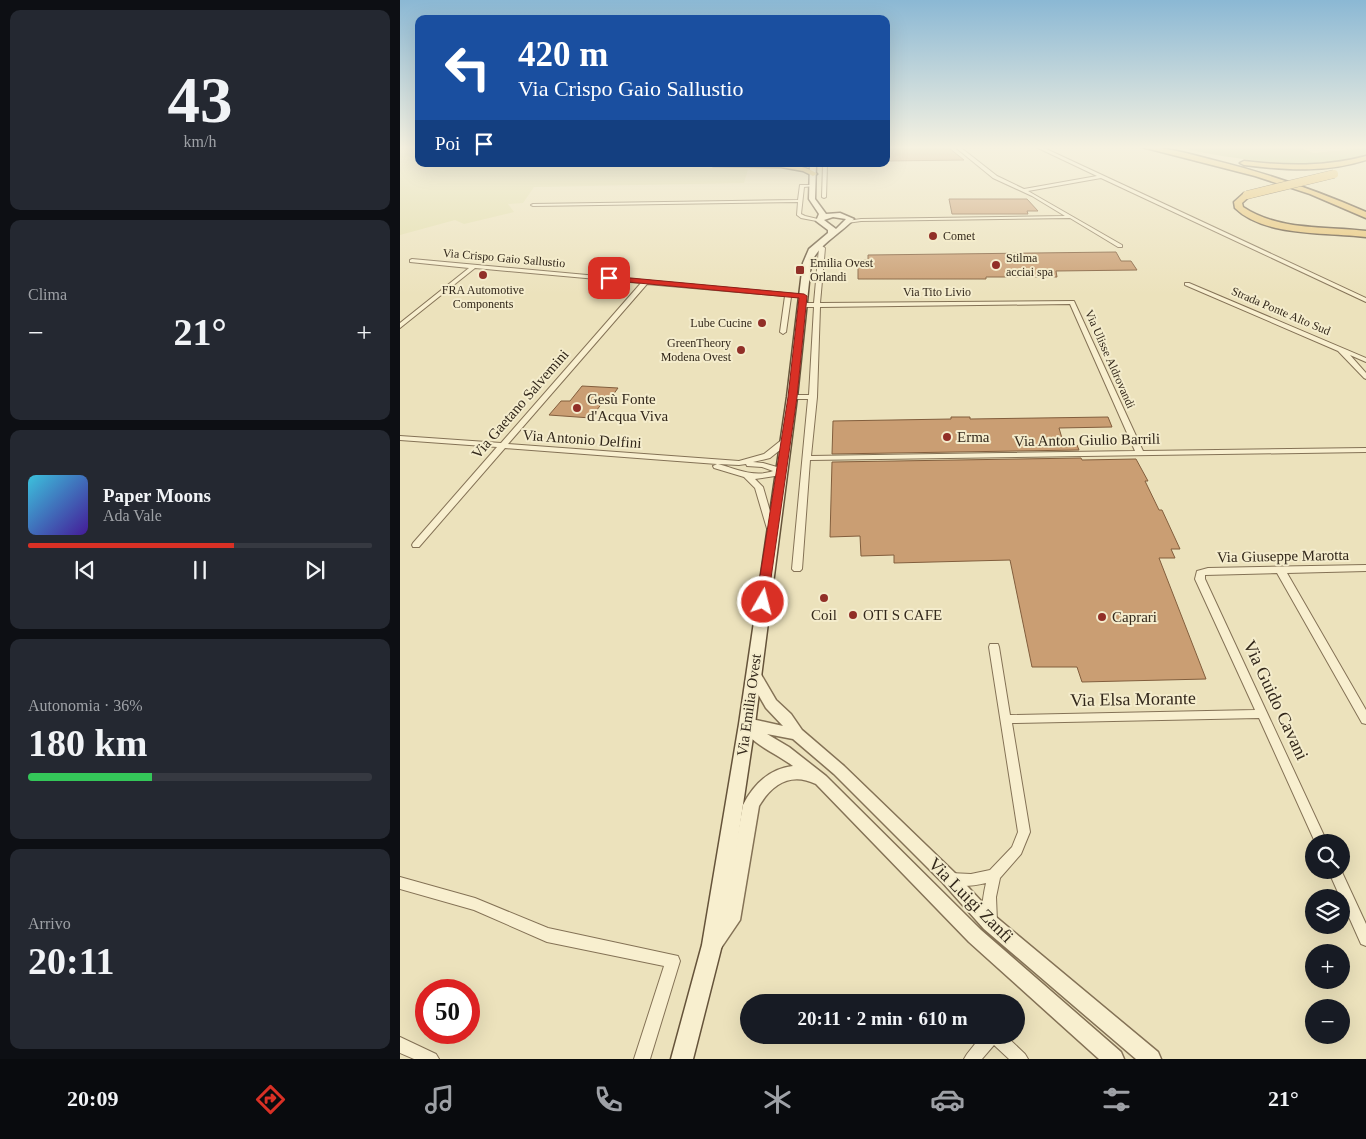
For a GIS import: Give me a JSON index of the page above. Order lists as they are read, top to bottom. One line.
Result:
{"streets":{"main road":["Via Emilia Ovest"],"street":["Via Crispo Gaio Sallustio","Via Tito Livio","Strada Ponte Alto Sud","Via Ulisse Aldrovandi","Via Gaetano Salvemini","Via Antonio Delfini","Via Anton Giulio Barrili","Via Giuseppe Marotta","Via Elsa Morante","Via Guido Cavani","Via Luigi Zanfi"]},"crossings":[["Via Crispo Gaio Sallustio","Via Tito Livio"],["Via Crispo Gaio Sallustio","Via Gaetano Salvemini"],["Via Crispo Gaio Sallustio","Via Emilia Ovest"],["Via Tito Livio","Via Ulisse Aldrovandi"],["Via Tito Livio","Via Emilia Ovest"],["Via Ulisse Aldrovandi","Via Anton Giulio Barrili"],["Via Gaetano Salvemini","Via Antonio Delfini"],["Via Giuseppe Marotta","Via Guido Cavani"],["Via Elsa Morante","Via Guido Cavani"],["Via Emilia Ovest","Via Luigi Zanfi"]],"places":{"other":["Comet","Stilma acciai spa","FRA Automotive Components","Lube Cucine","GreenTheory Modena Ovest","Gesù Fonte d'Acqua Viva","Erma","Coil","OTI S CAFE","Caprari"],"transit":["Emilia Ovest Orlandi"]},"page":{"tile":[["43","km/h"],"Clima",["Autonomia · 36%","180 km"],["Arrivo","20:11"]],"turn":["420 m","Via Crispo Gaio Sallustio"],"then":"Poi","heat":["−","21°","+"],"song":["Paper Moons","Ada Vale"],"map_buttons":["+","−"],"limit":"50","trip":"20:11 · 2 min · 610 m","tabs":["20:09","21°"]}}
